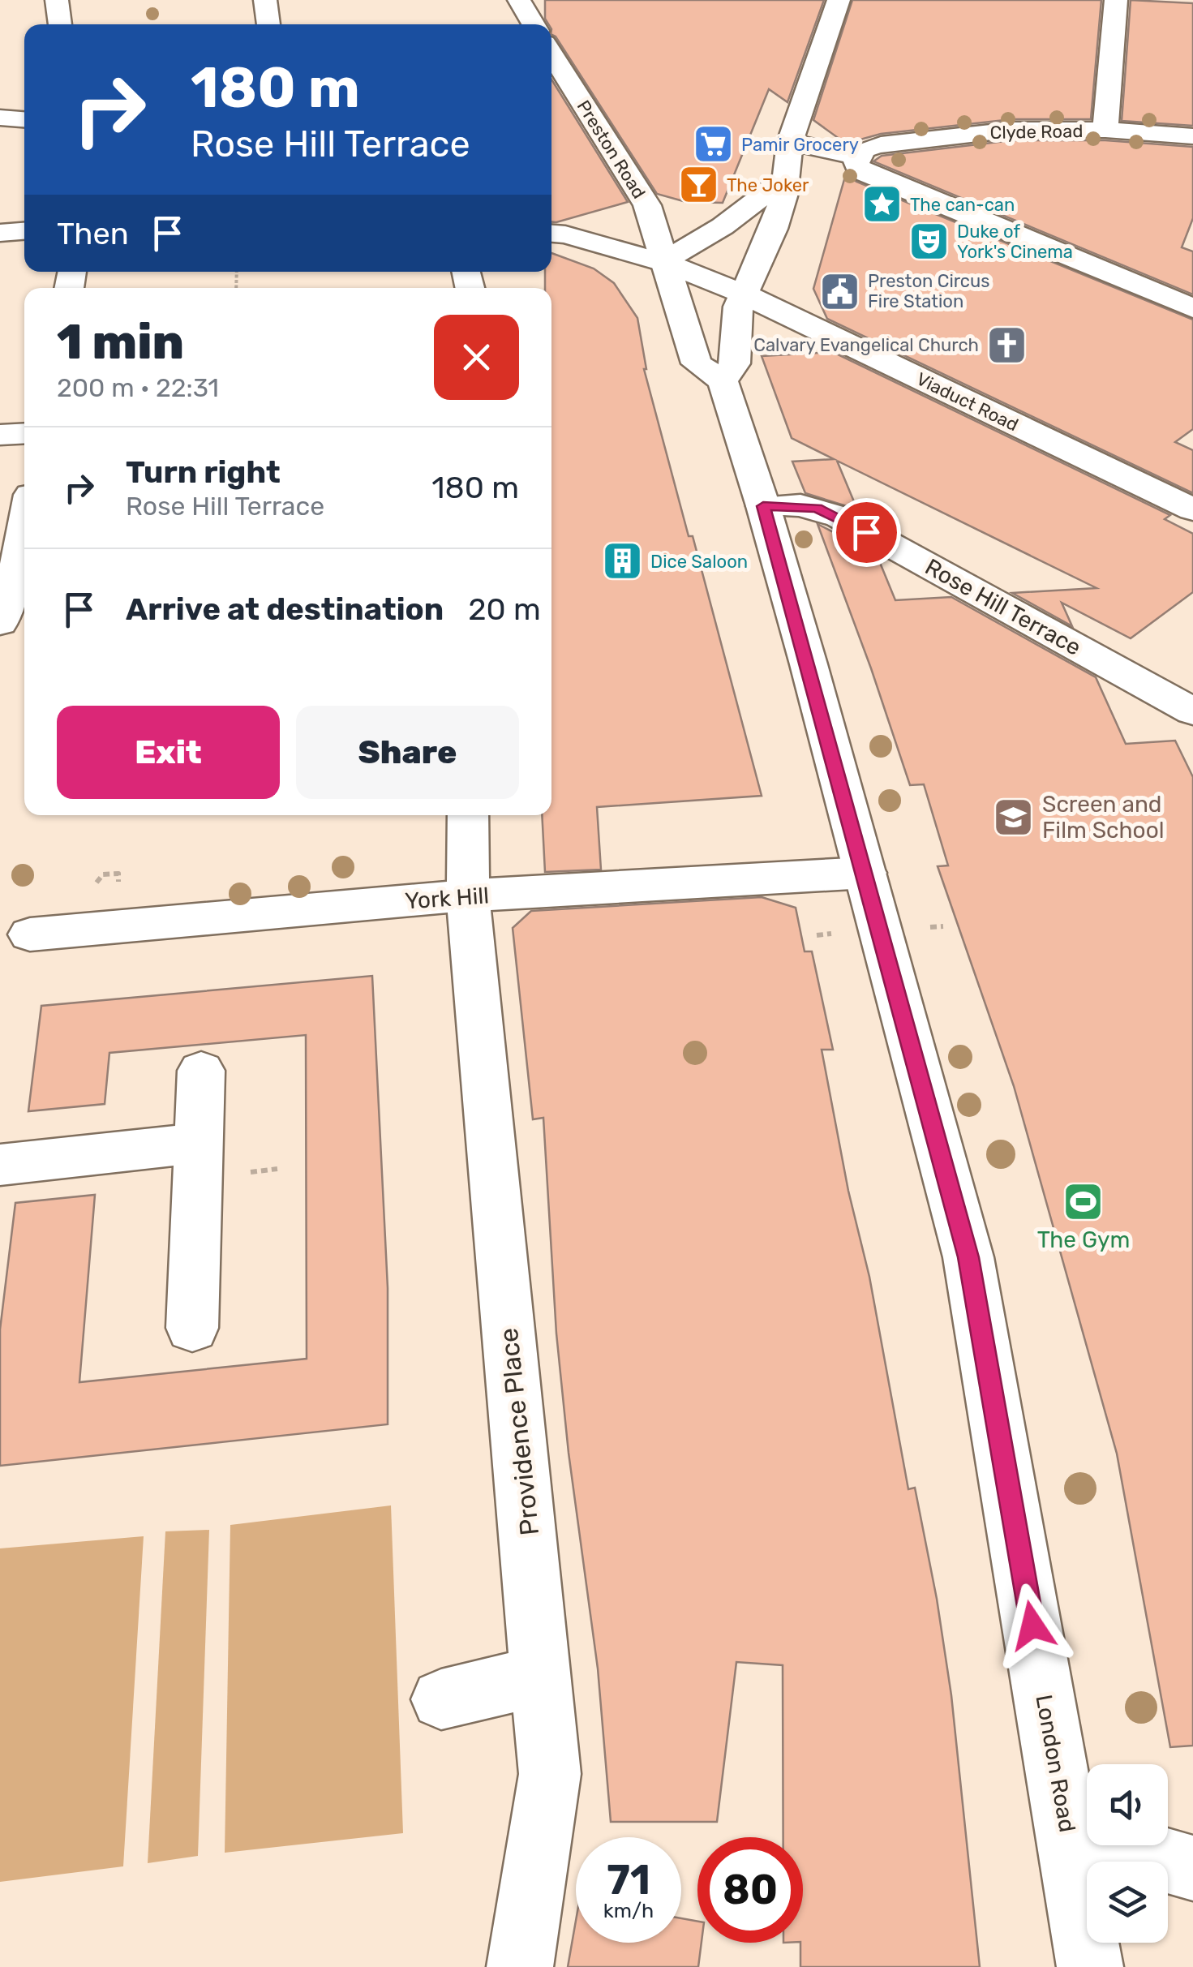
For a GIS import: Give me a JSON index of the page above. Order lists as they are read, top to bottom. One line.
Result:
{"streets":{"main road":["Clyde Road","Preston Road","Viaduct Road","Rose Hill Terrace","York Hill","Providence Place","London Road"]},"crossings":[["Preston Road","Viaduct Road"],["Rose Hill Terrace","London Road"],["York Hill","Providence Place"],["York Hill","London Road"]],"places":{"supermarket":["Pamir Grocery"],"bar":["The Joker"],"place":["The can-can"],"theatre":["Duke of York's Cinema"],"public building":["Preston Circus Fire Station"],"church":["Calvary Evangelical Church"],"building":["Dice Saloon"],"school or university":["Screen and Film School"],"sports":["The Gym"]},"page":{"turn":["180 m","Rose Hill Terrace"],"then":"Then","heading":["1 min","200 m · 22:31"],"list":[{"name":"Turn right","note":"Rose Hill Terrace","value":"180 m"},{"name":"Arrive at destination","value":"20 m"}],"buttons":["Exit","Share"],"speed":"71 km/h","limit":"80"}}
